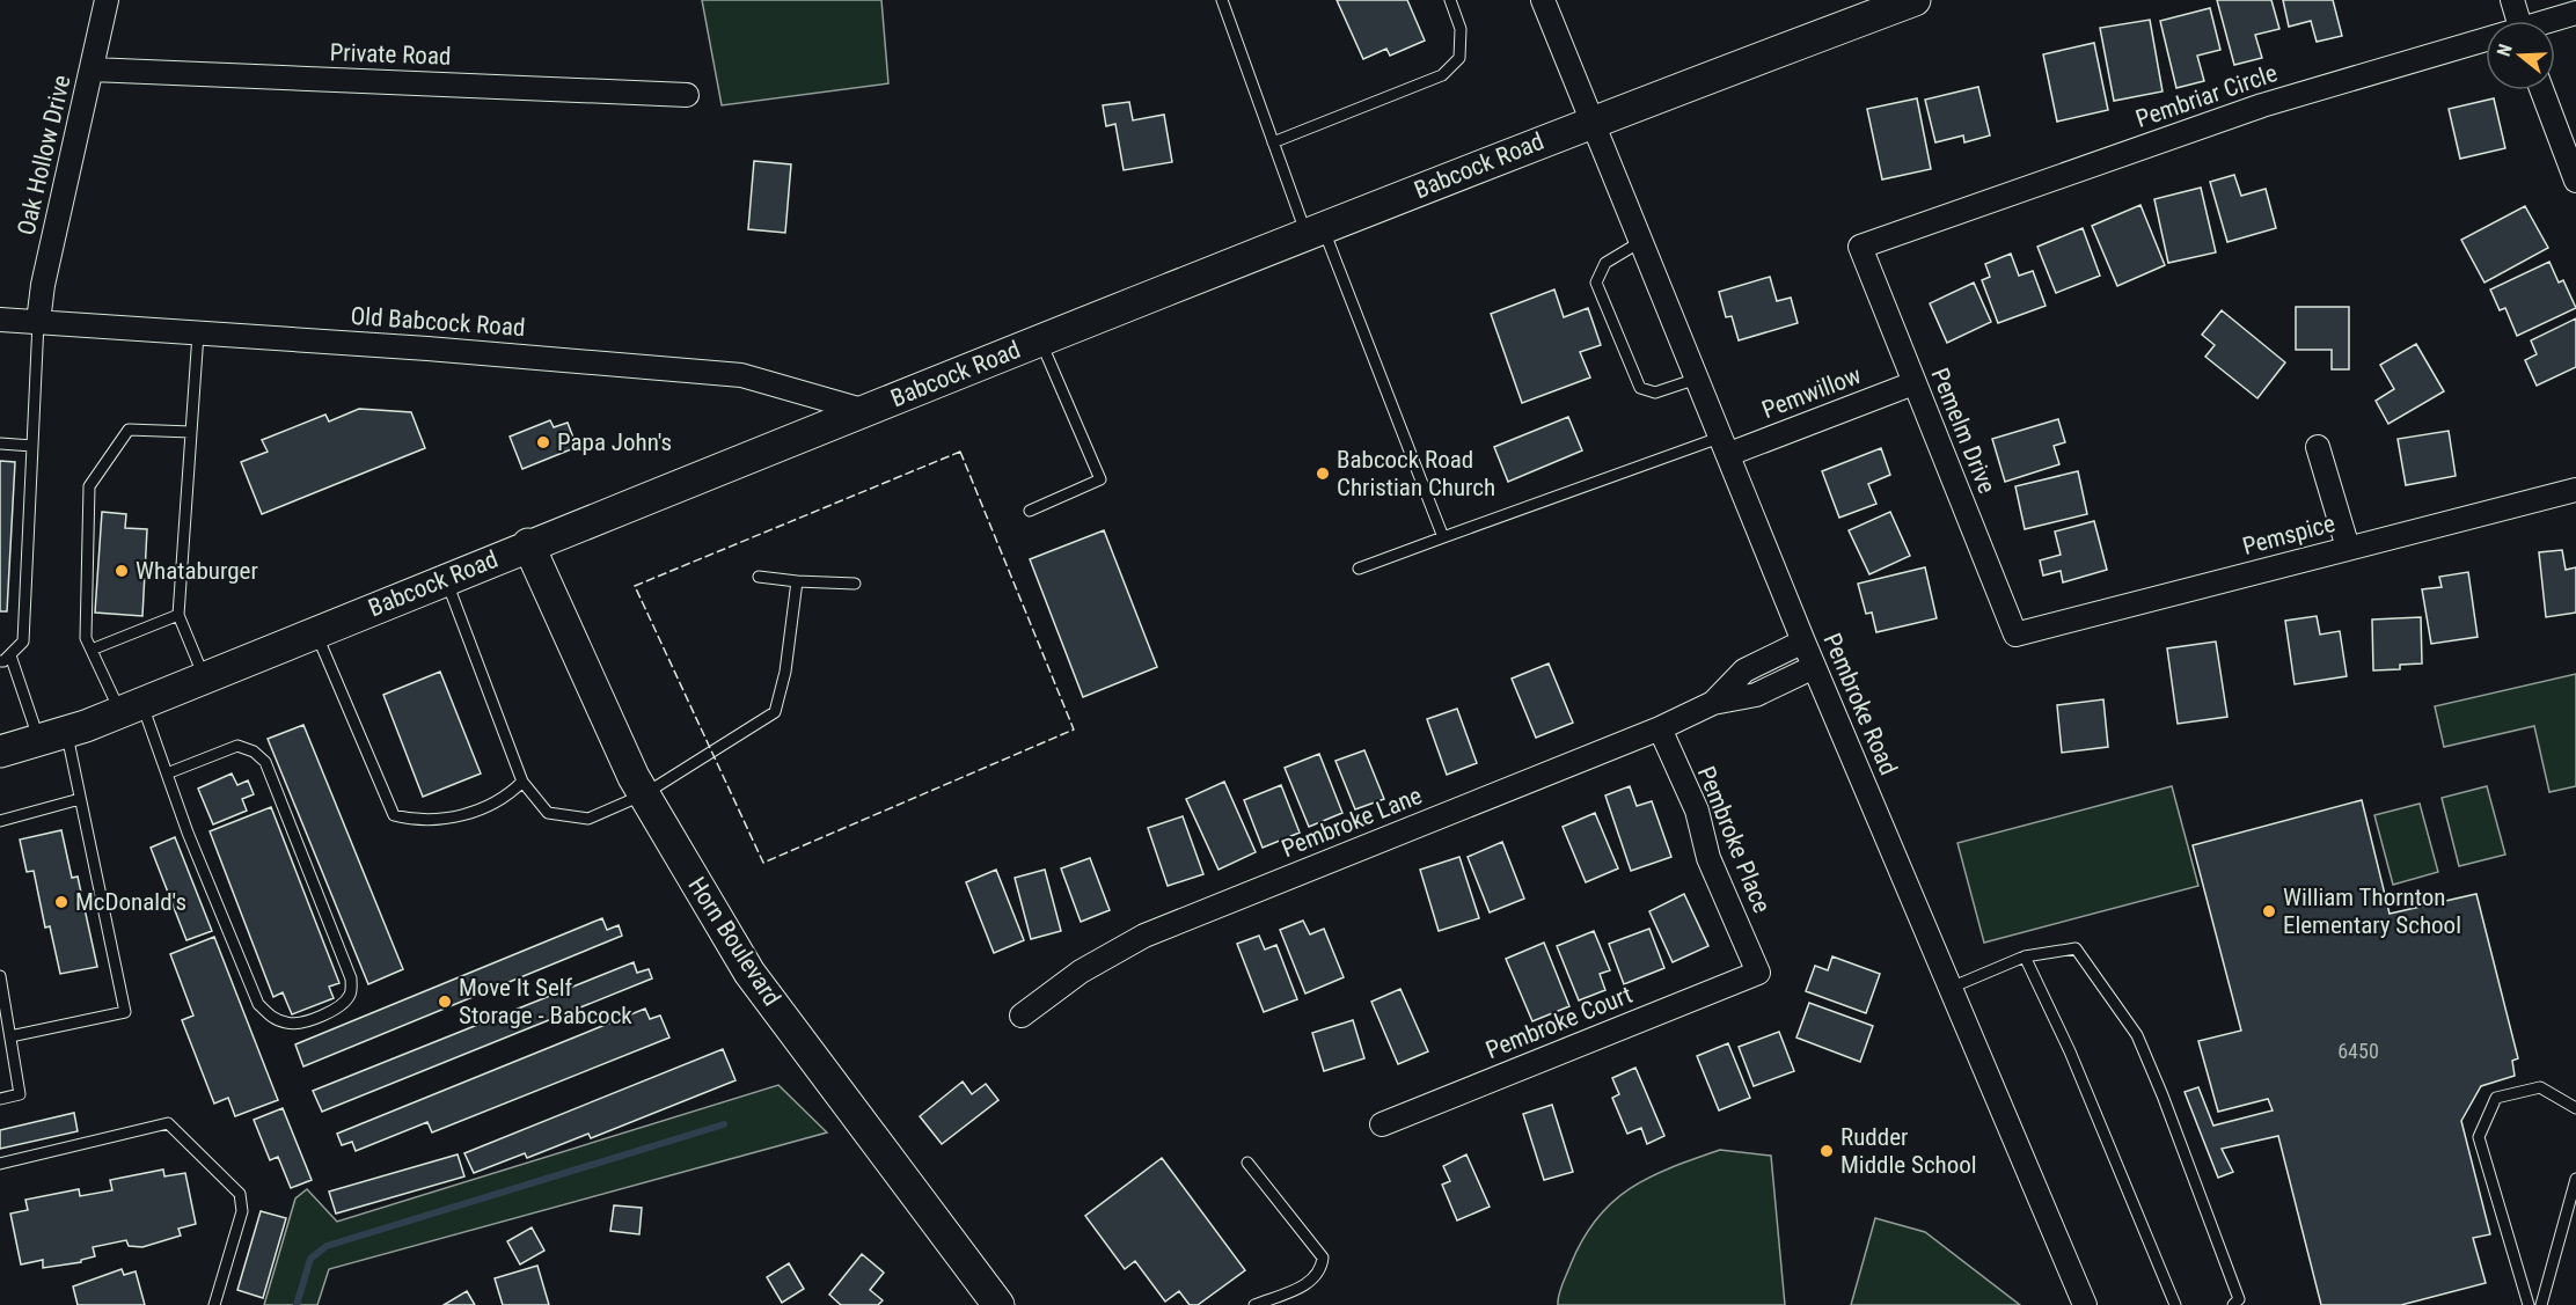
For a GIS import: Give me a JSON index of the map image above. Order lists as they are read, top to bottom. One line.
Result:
{"streets":{"main road":["Babcock Road","Horn Boulevard"],"street":["Private Road","Pembriar Circle","Oak Hollow Drive","Old Babcock Road","Pemwillow","Pemelm Drive","Pemspice","Pembroke Road","Pembroke Lane","Pembroke Place","Pembroke Court"]},"crossings":[["Private Road","Oak Hollow Drive"],["Pembriar Circle","Pemelm Drive"],["Oak Hollow Drive","Old Babcock Road"],["Babcock Road","Old Babcock Road"],["Babcock Road","Pembroke Road"],["Babcock Road","Horn Boulevard"],["Pemwillow","Pemelm Drive"],["Pemwillow","Pembroke Road"],["Pemelm Drive","Pemspice"],["Pembroke Road","Pembroke Lane"],["Pembroke Lane","Pembroke Place"],["Pembroke Place","Pembroke Court"]],"places":["Papa John's","Babcock Road Christian Church","Whataburger","McDonald's","William Thornton Elementary School","Move It Self Storage - Babcock","Rudder Middle School"],"house_numbers":["6450"],"north":"left"}
